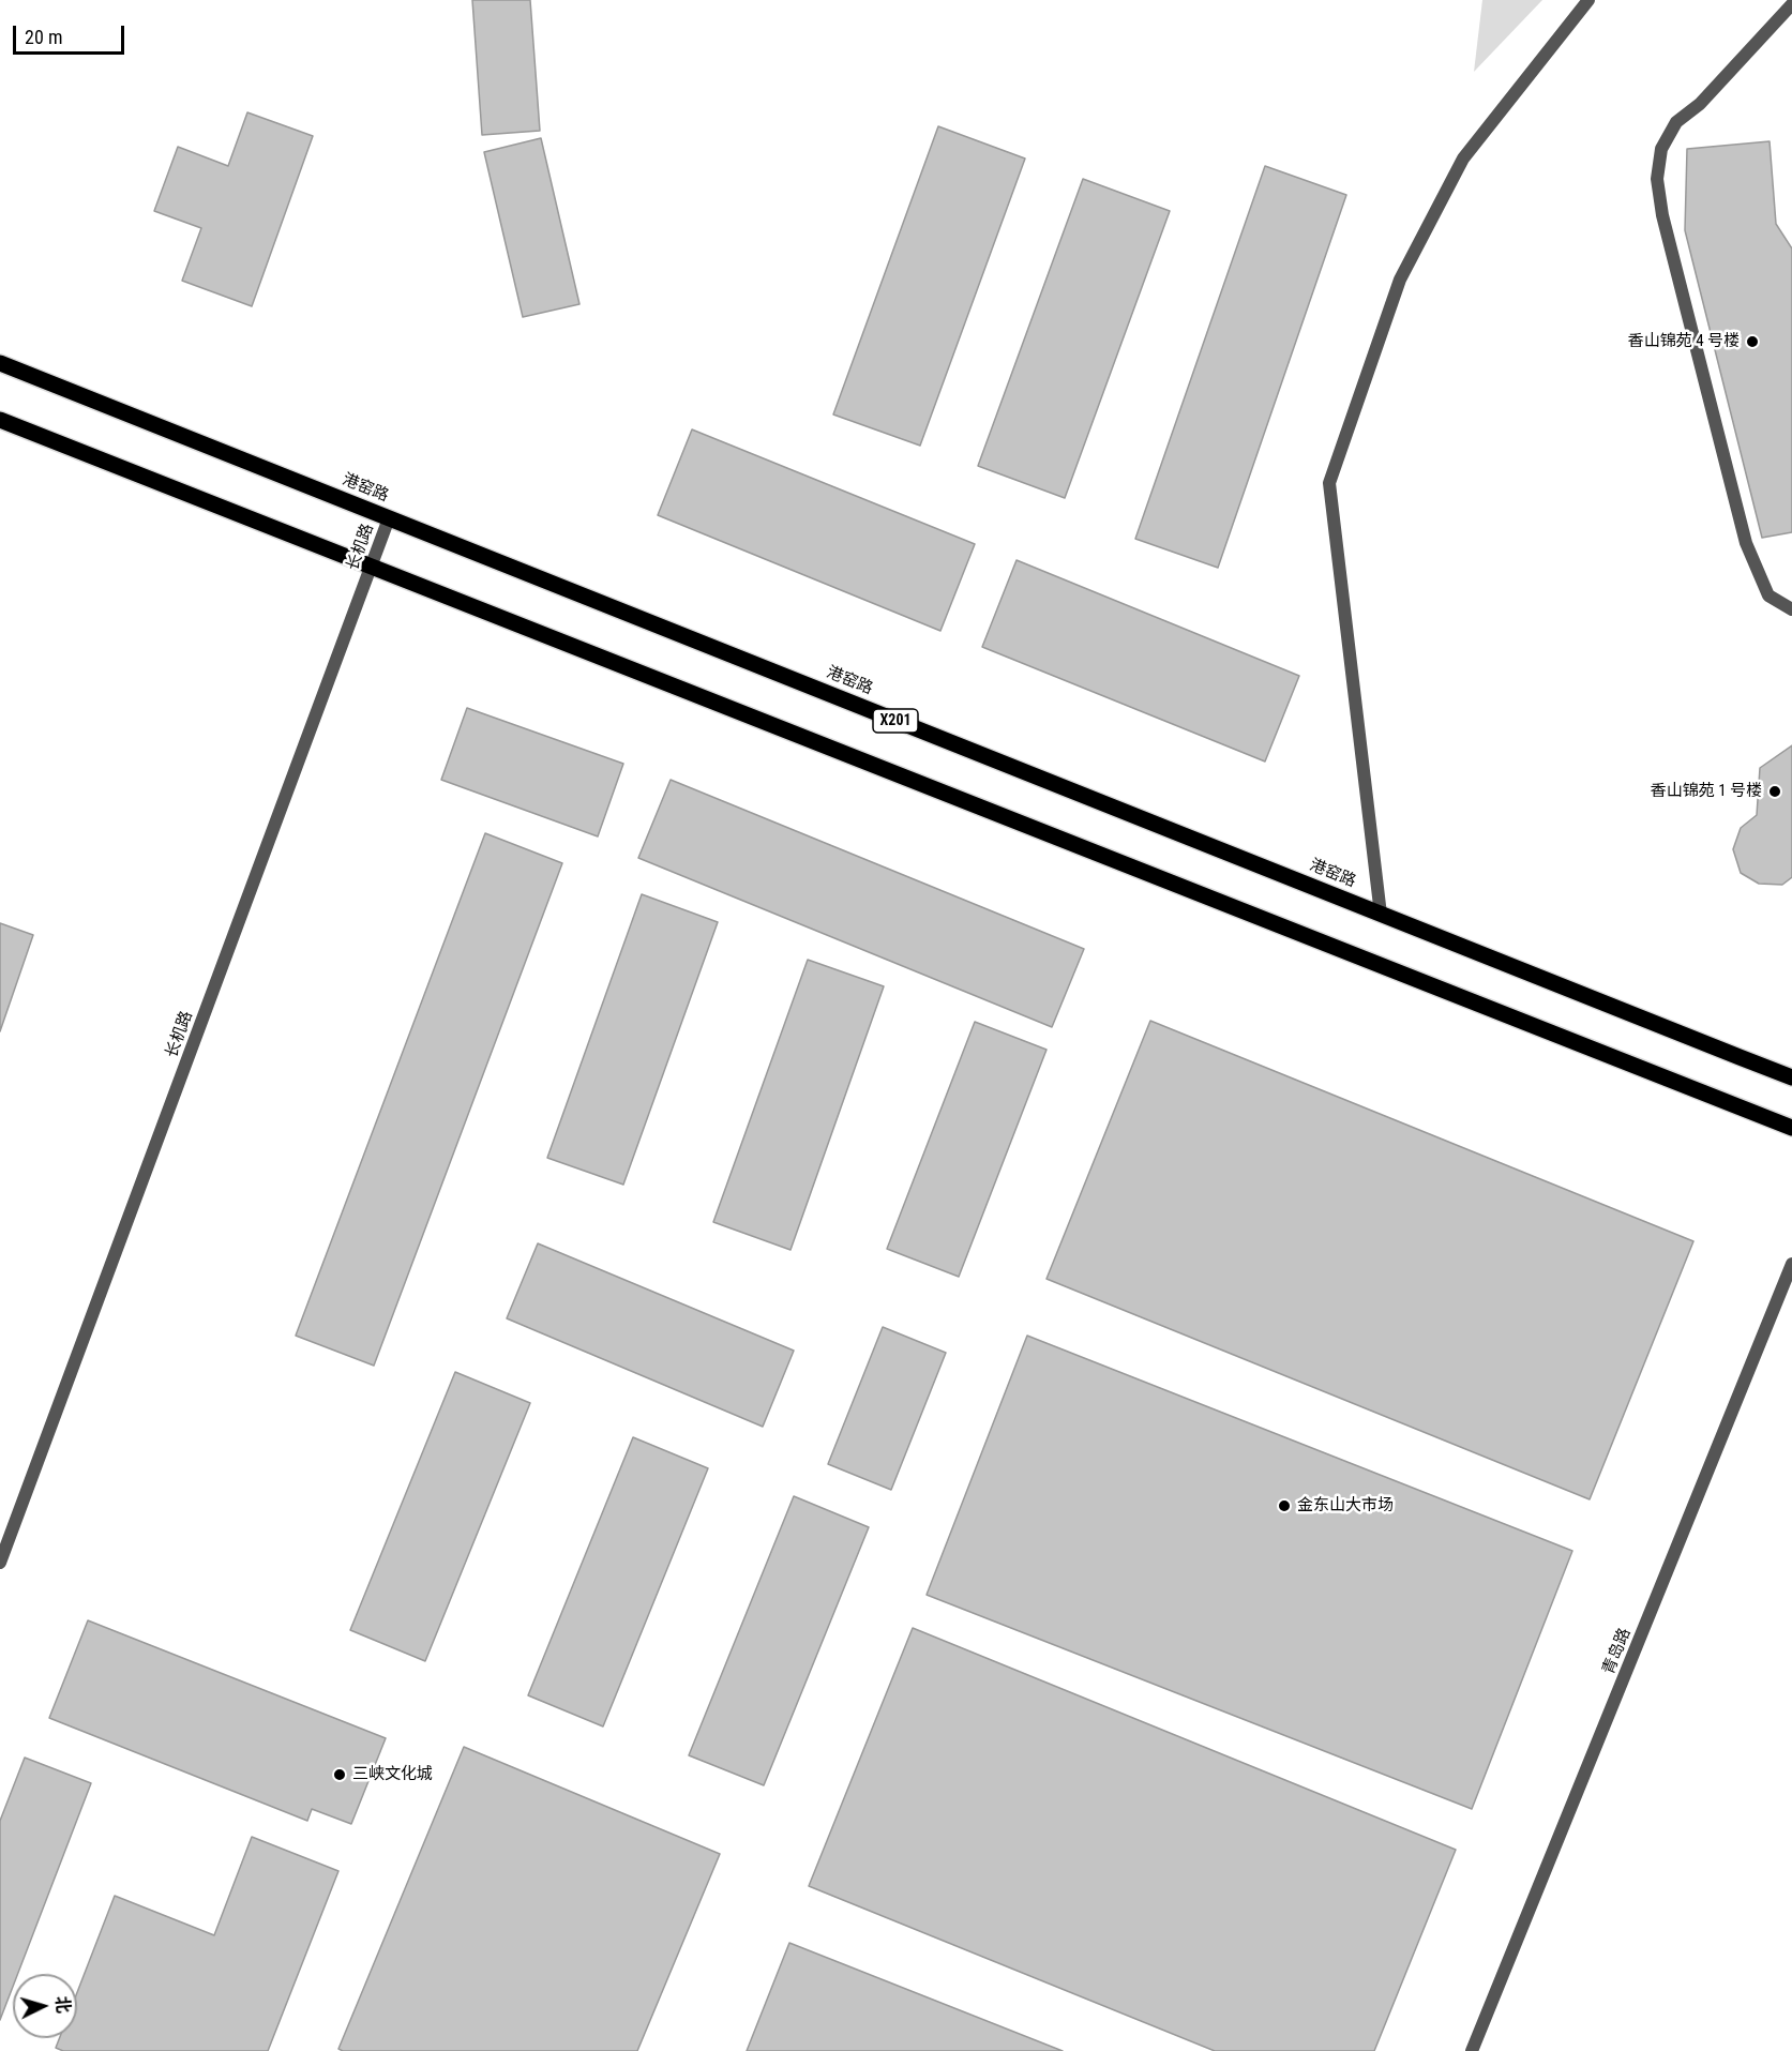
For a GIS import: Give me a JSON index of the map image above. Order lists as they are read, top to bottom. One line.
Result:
{"streets":{"main road":["港窑路","X201"],"street":["长机路","青岛路"]},"crossings":[["港窑路","长机路"]],"places":["香山锦苑 4 号楼","香山锦苑 1 号楼","金东山大市场","三峡文化城"],"scale_bar":"20 m","north":"right"}
